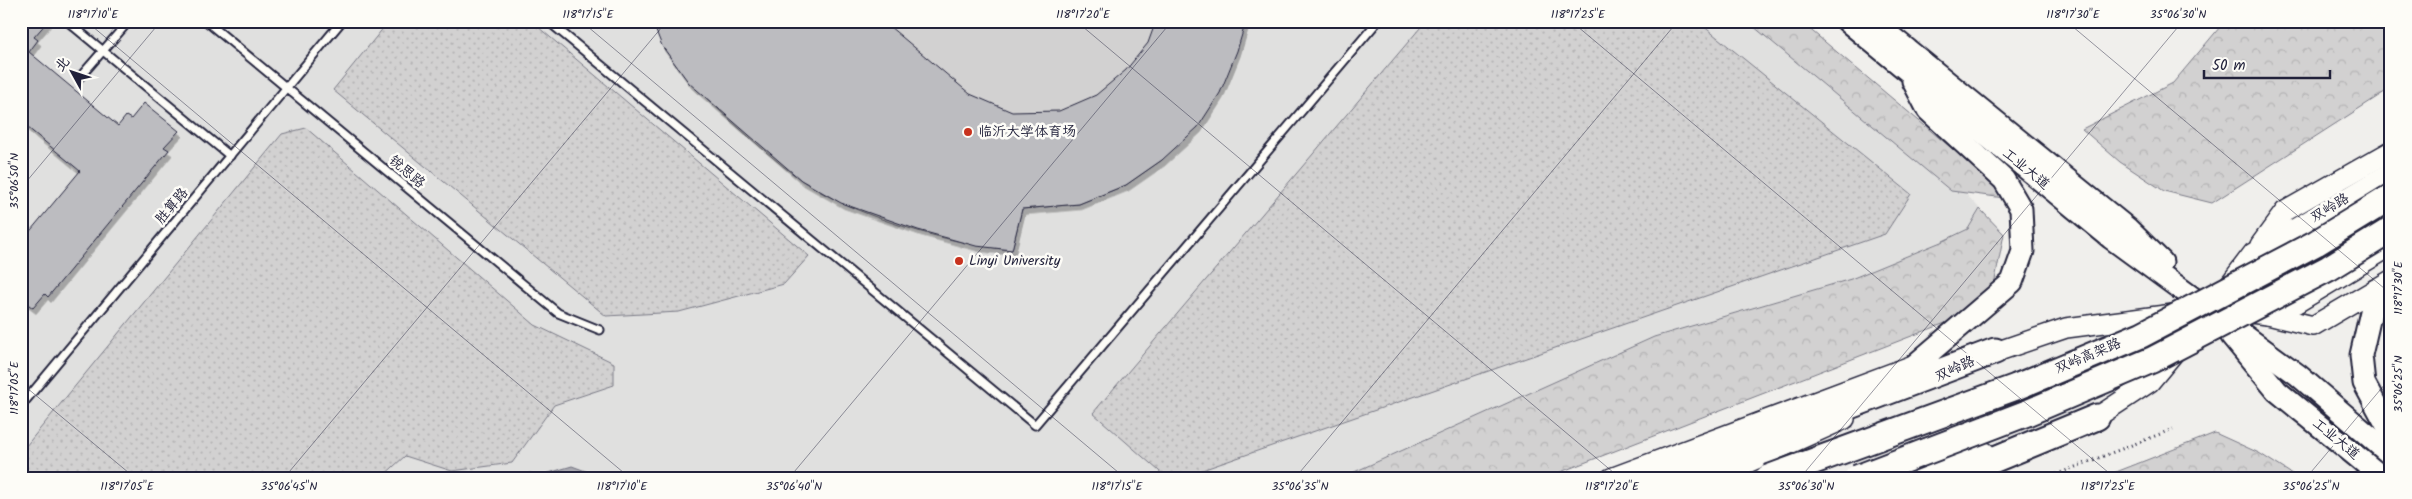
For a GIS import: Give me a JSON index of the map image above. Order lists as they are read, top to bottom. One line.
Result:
{"streets":{"highway":["双岭高架路"],"main road":["工业大道","双岭路"],"lane":["锐思路","胜算路"]},"crossings":[["工业大道","双岭路"],["锐思路","胜算路"]],"places":["临沂大学体育场","Linyi University"],"scale_bar":"50 m","north":"top left","coordinates":["118°17'10\"E","118°17'15\"E","118°17'20\"E","118°17'25\"E","118°17'30\"E","35°06'30\"N","35°06'50\"N","35°06'25\"N","118°17'05\"E","35°06'45\"N","35°06'40\"N","35°06'35\"N"]}
